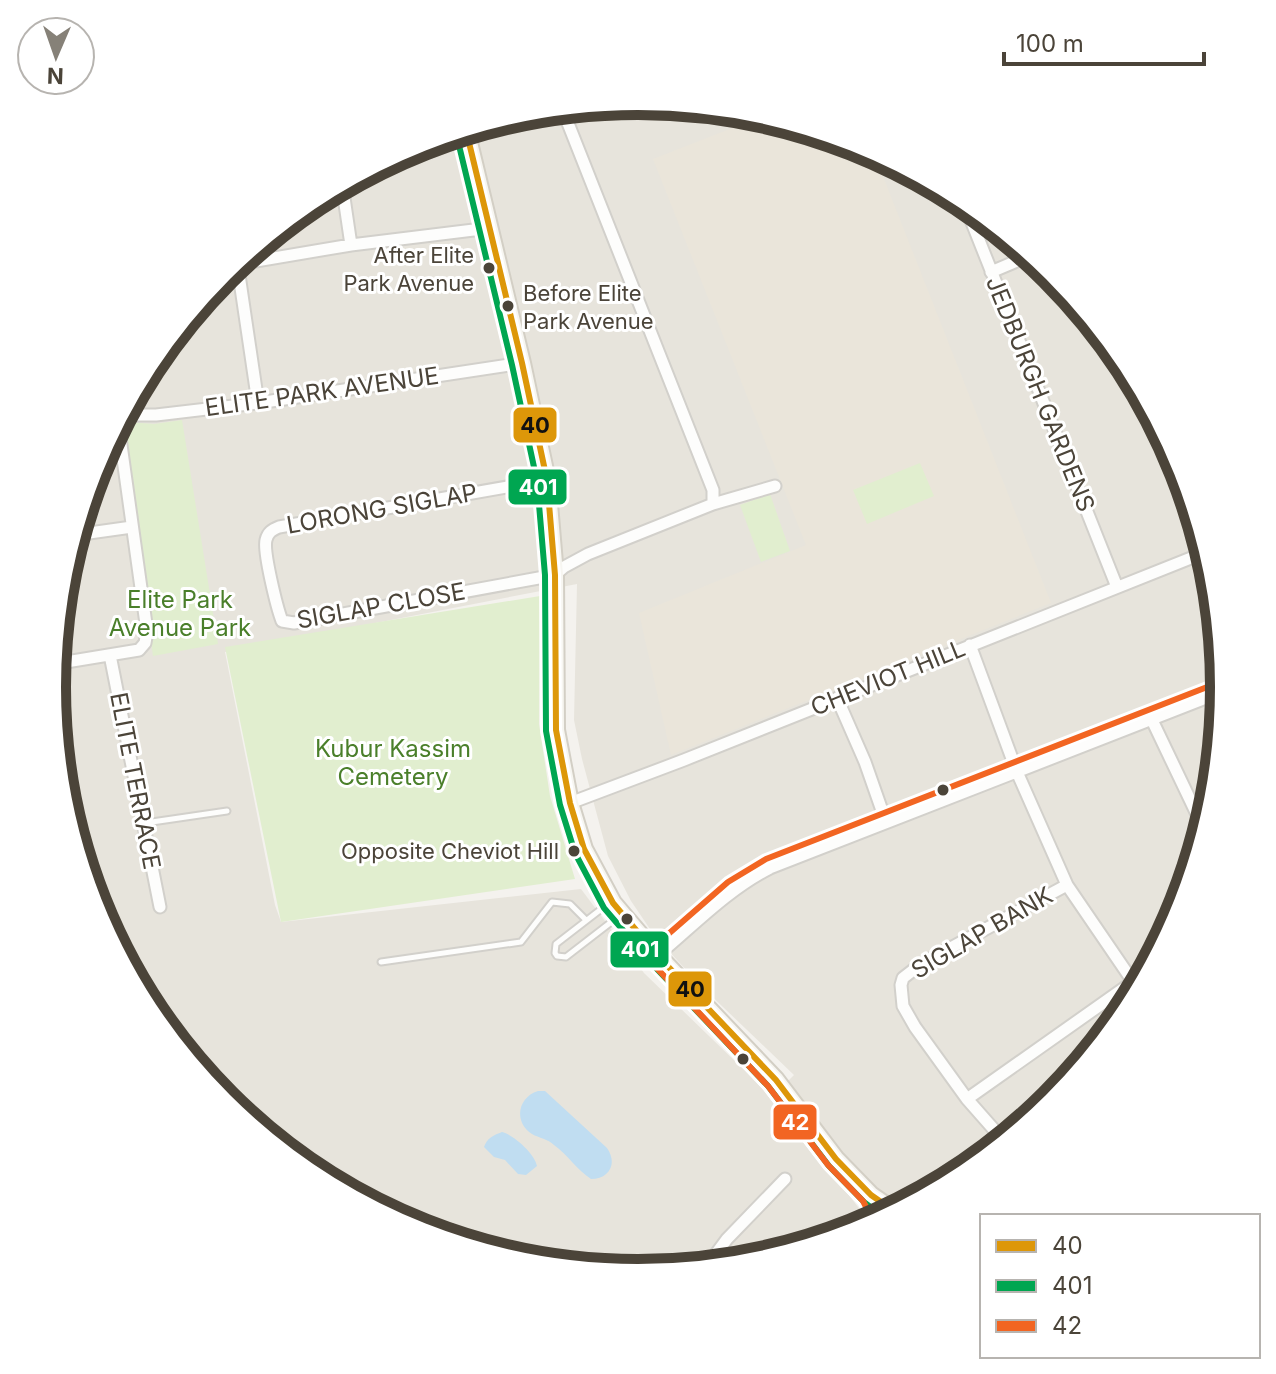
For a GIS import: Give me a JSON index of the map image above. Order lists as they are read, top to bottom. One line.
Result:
{"streets":{"street":["ELITE PARK AVENUE","JEDBURGH GARDENS","LORONG SIGLAP","SIGLAP CLOSE","CHEVIOT HILL","ELITE TERRACE","SIGLAP BANK"]},"crossings":[["JEDBURGH GARDENS","CHEVIOT HILL"],["LORONG SIGLAP","SIGLAP CLOSE"]],"parks":["Elite Park Avenue Park","Kubur Kassim Cemetery"],"places":["After Elite Park Avenue","Before Elite Park Avenue","Opposite Cheviot Hill"],"lines":["transit line 40","transit line 401","transit line 42"],"legend":["40","401","42"],"scale_bar":"100 m","north":"bottom"}
